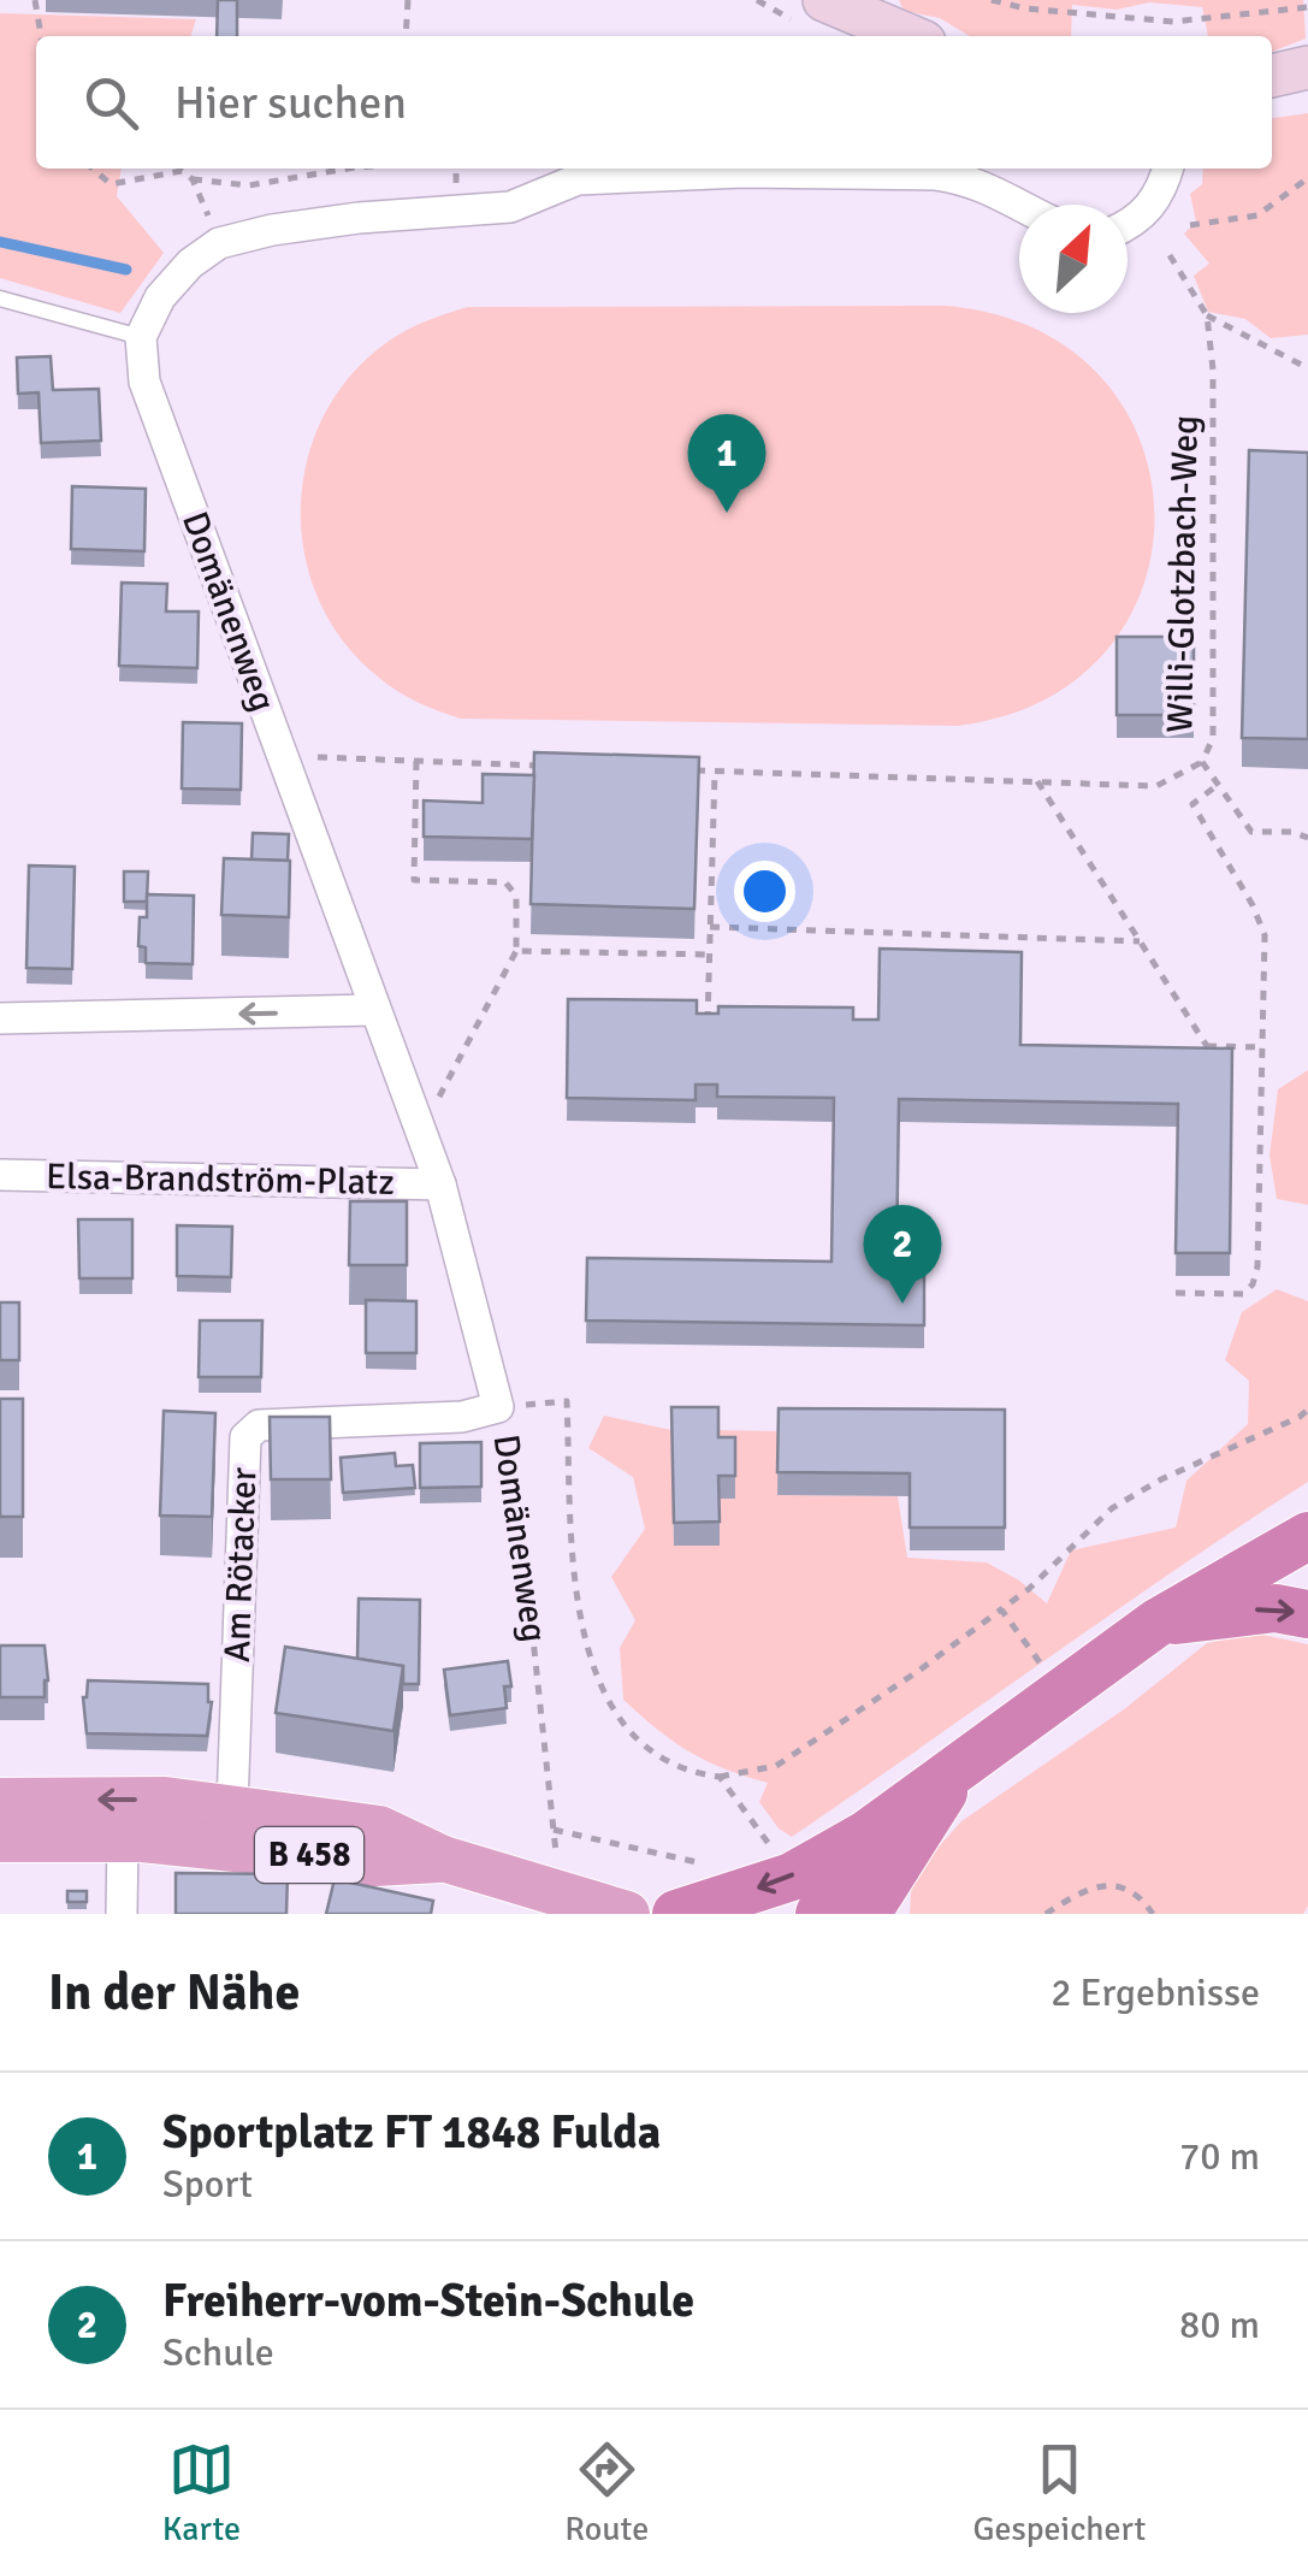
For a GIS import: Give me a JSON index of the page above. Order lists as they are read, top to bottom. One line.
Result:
{"streets":{"main road":["B 458"],"street":["Domänenweg","Elsa-Brandström-Platz","Am Rötacker"],"path":["Willi-Glotzbach-Weg"]},"crossings":[["Domänenweg","Elsa-Brandström-Platz"],["Domänenweg","Am Rötacker"],["Am Rötacker","B 458"]],"north":"top right","page":{"search":"Hier suchen","pins":["1","2"],"heading":["In der Nähe","2 Ergebnisse"],"list":[{"mark":"1","name":"Sportplatz FT 1848 Fulda","note":"Sport","value":"70 m"},{"mark":"2","name":"Freiherr-vom-Stein-Schule","note":"Schule","value":"80 m"}],"nav":["Karte","Route","Gespeichert"]}}
